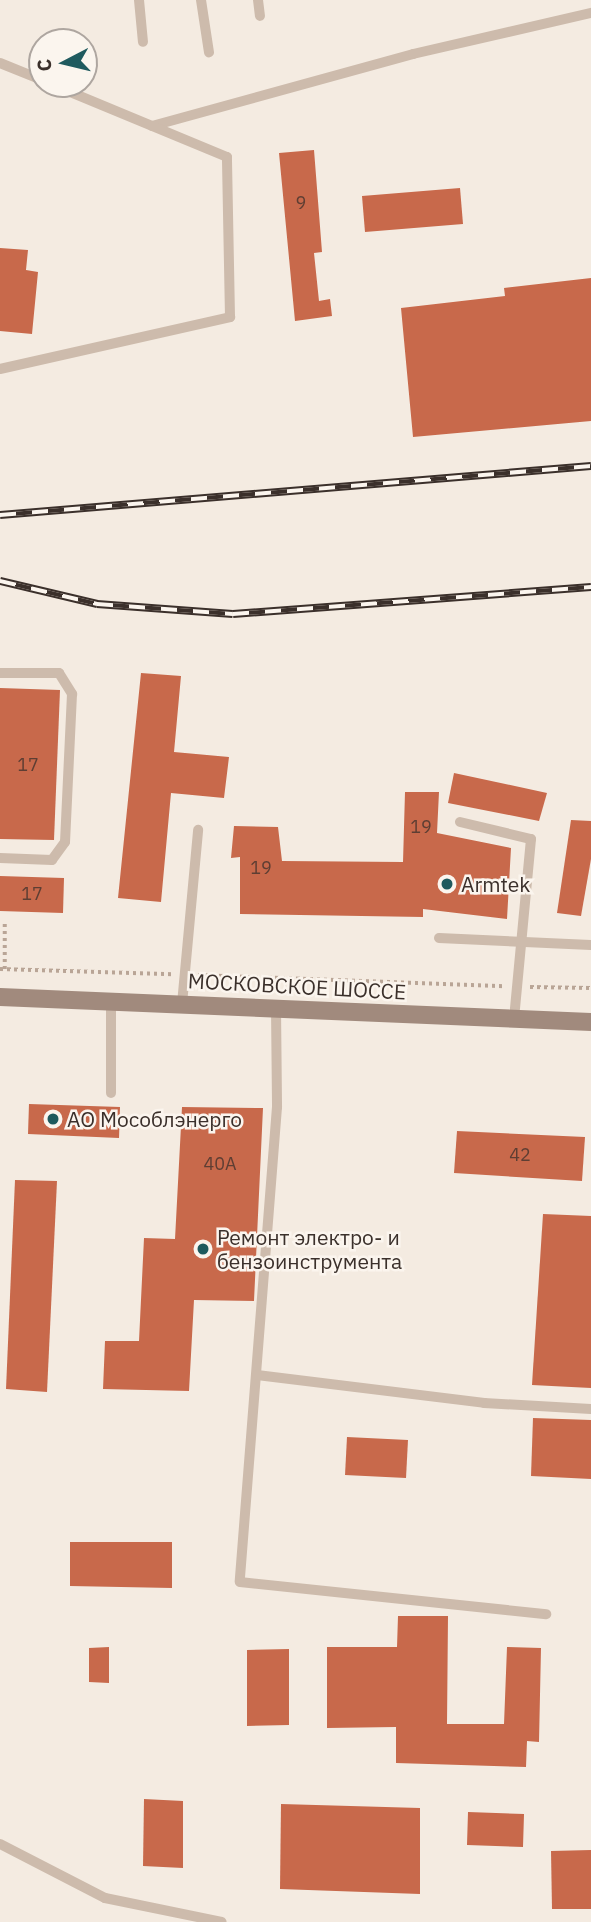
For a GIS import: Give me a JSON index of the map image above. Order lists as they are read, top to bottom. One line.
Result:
{"streets":{"main road":["МОСКОВСКОЕ ШОССЕ"]},"places":["Armtek","АО Мособлэнерго","Ремонт электро- и бензоинструмента"],"house_numbers":["9","17","19","19","17","42","40А"],"north":"left"}
